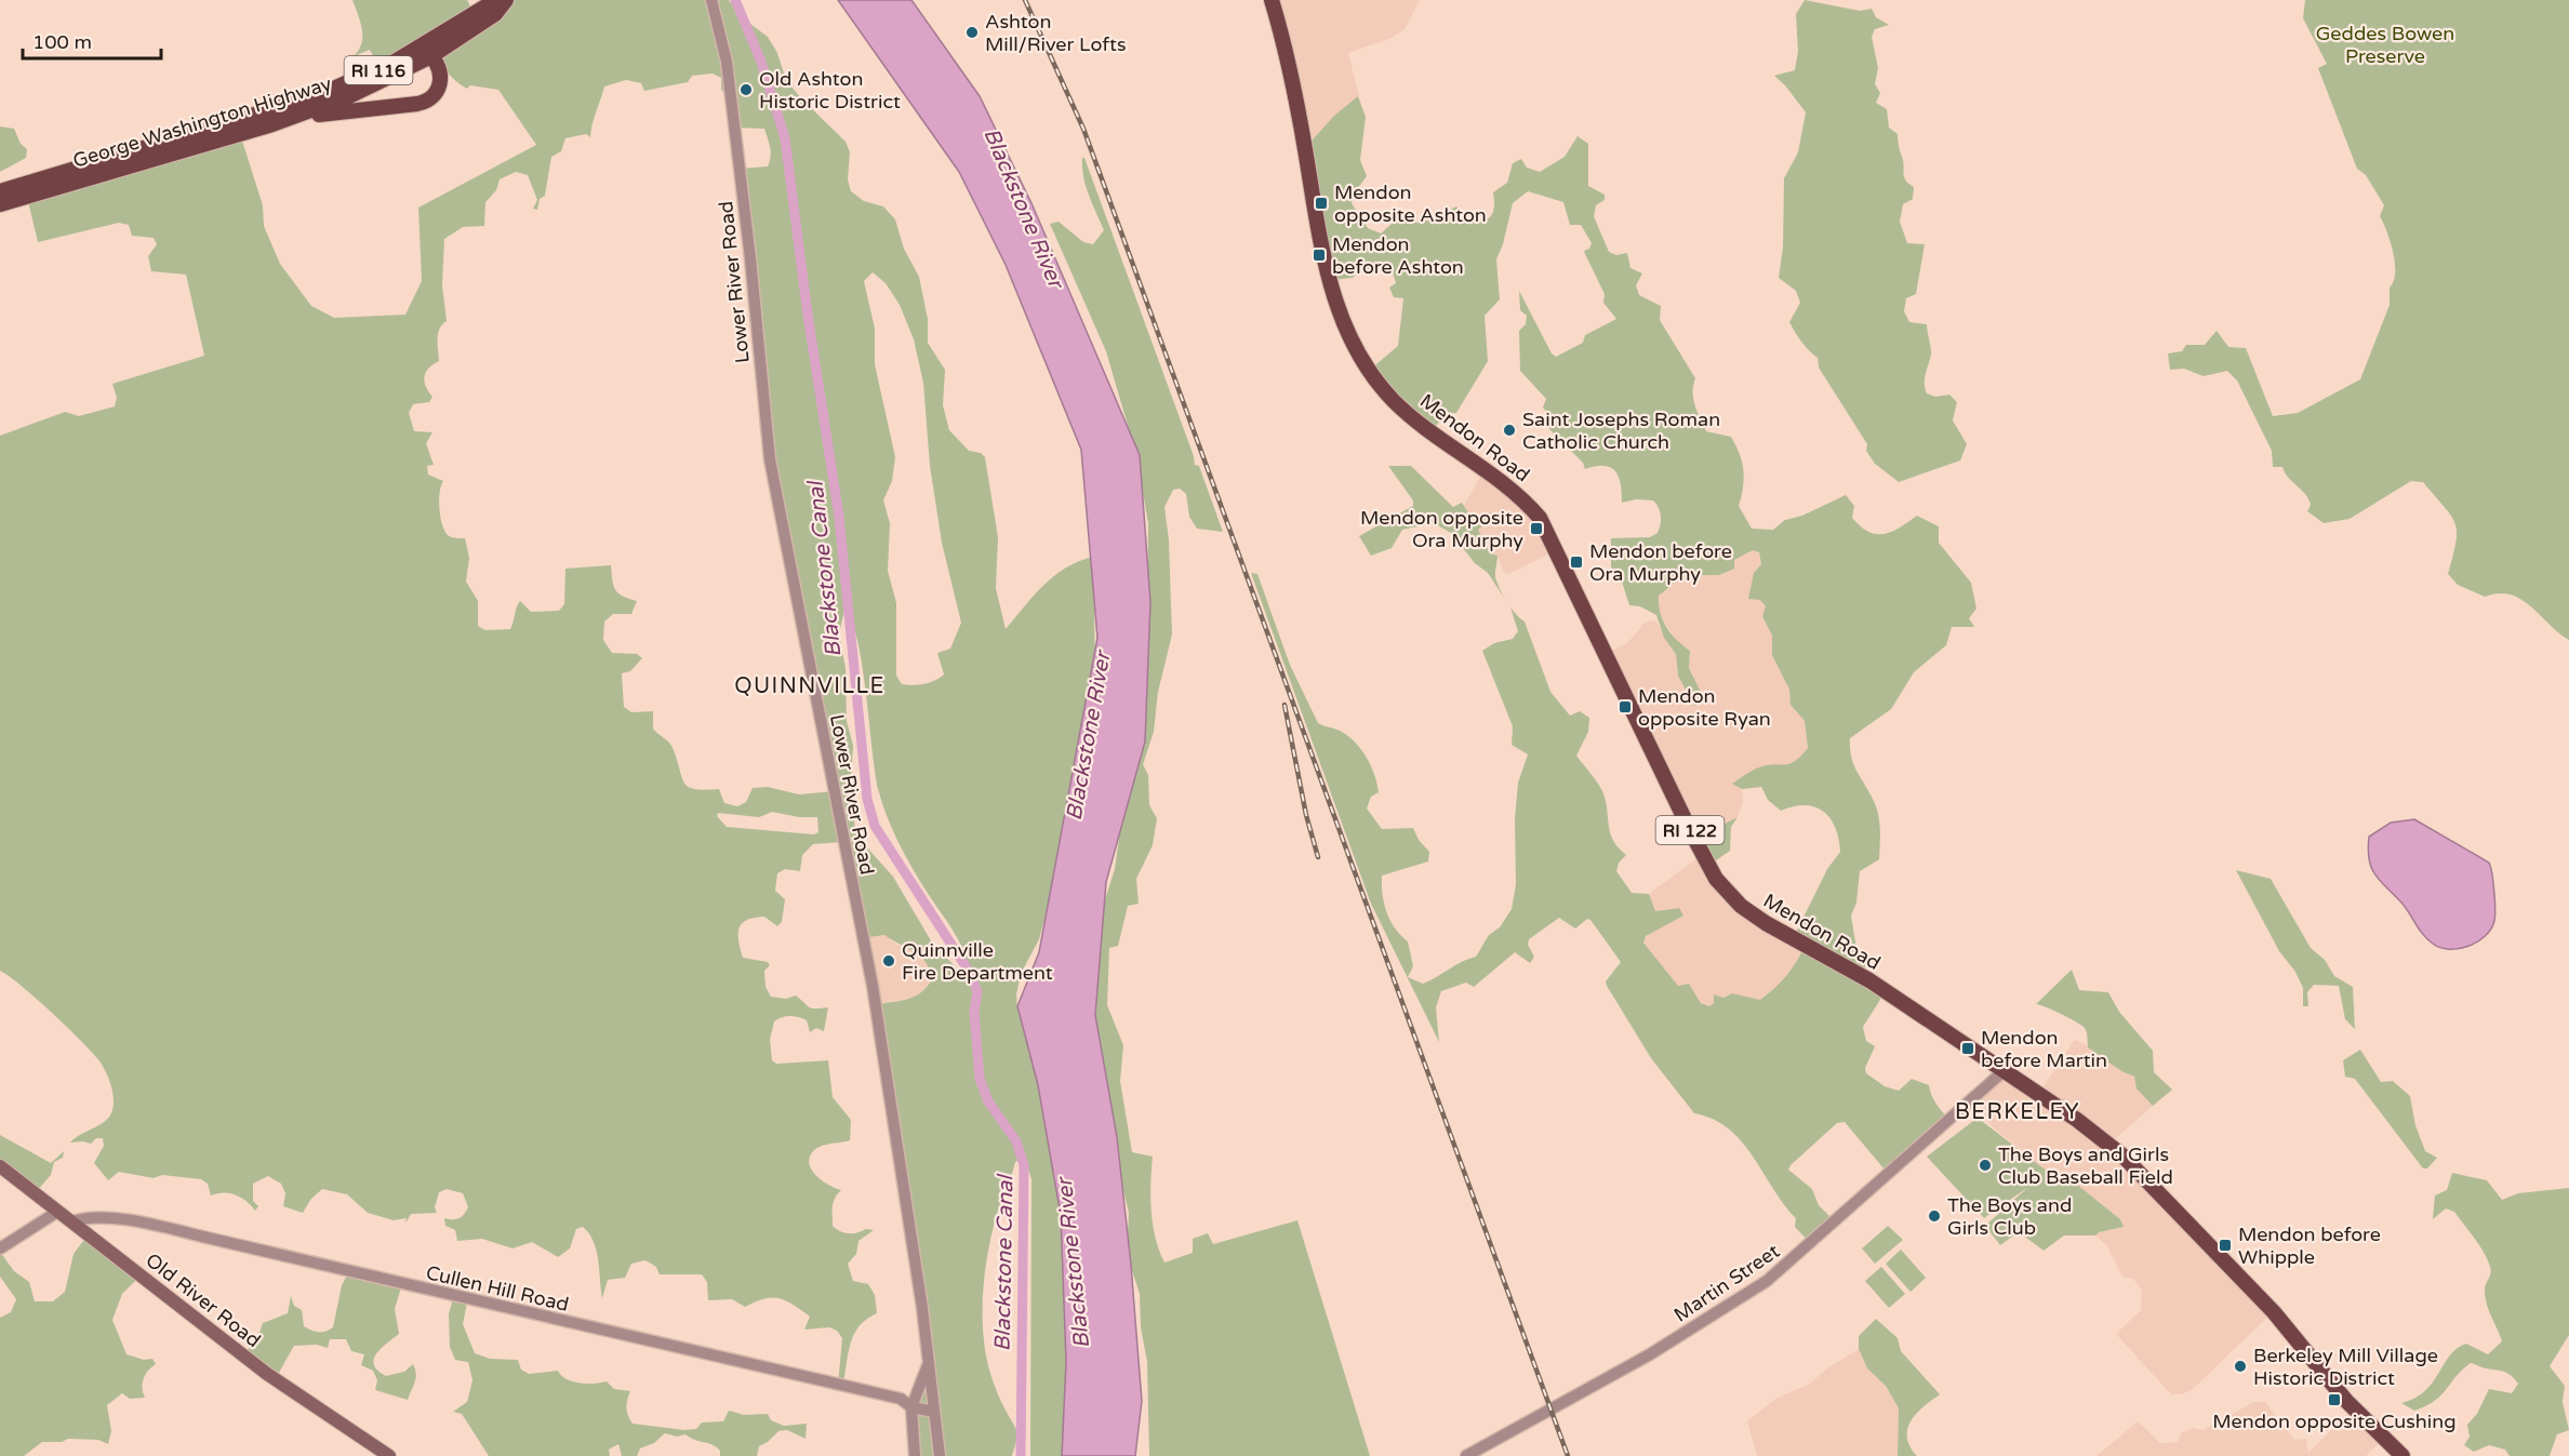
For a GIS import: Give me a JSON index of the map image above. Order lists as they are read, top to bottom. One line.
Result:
{"streets":{"main road":["RI 116","George Washington Highway","Mendon Road","RI 122","Old River Road"],"street":["Lower River Road","Martin Street","Cullen Hill Road"]},"crossings":[["Lower River Road","Cullen Hill Road"],["Mendon Road","Martin Street"],["Cullen Hill Road","Old River Road"]],"districts":["QUINNVILLE","BERKELEY"],"water":["Blackstone River","Blackstone Canal"],"parks":["Geddes Bowen Preserve"],"places":{"other":["Ashton Mill/River Lofts","Old Ashton Historic District","Saint Josephs Roman Catholic Church","Quinnville Fire Department","The Boys and Girls Club Baseball Field","The Boys and Girls Club","Berkeley Mill Village Historic District"],"transit":["Mendon opposite Ashton","Mendon before Ashton","Mendon opposite Ora Murphy","Mendon before Ora Murphy","Mendon opposite Ryan","Mendon before Martin","Mendon before Whipple","Mendon opposite Cushing"]},"scale_bar":"100 m"}
